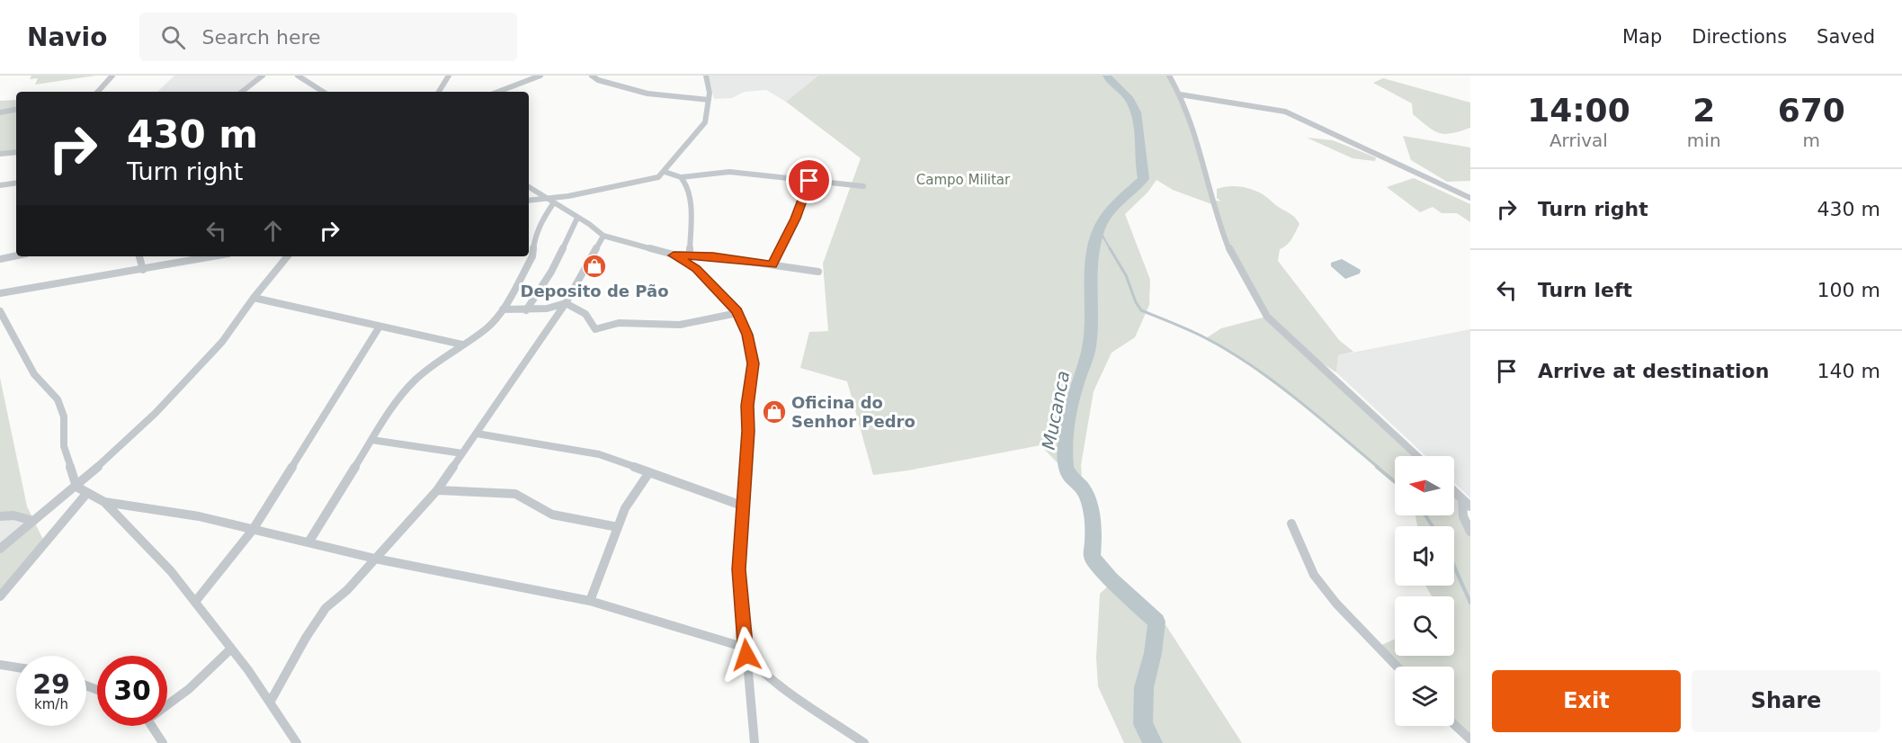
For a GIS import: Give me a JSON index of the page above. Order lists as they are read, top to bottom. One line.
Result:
{"water":["Mucanca"],"parks":["Campo Militar"],"places":{"shop":["Deposito de Pão","Oficina do Senhor Pedro"]},"north":"left","page":{"header":"Navio","search":"Search here","nav":["Map","Directions","Saved"],"eta":["14:00","Arrival","2","min","670","m"],"turn":["430 m","Turn right"],"list":[{"name":"Turn right","value":"430 m"},{"name":"Turn left","value":"100 m"},{"name":"Arrive at destination","value":"140 m"}],"speed":"29 km/h","limit":"30","buttons":["Exit","Share"]}}
